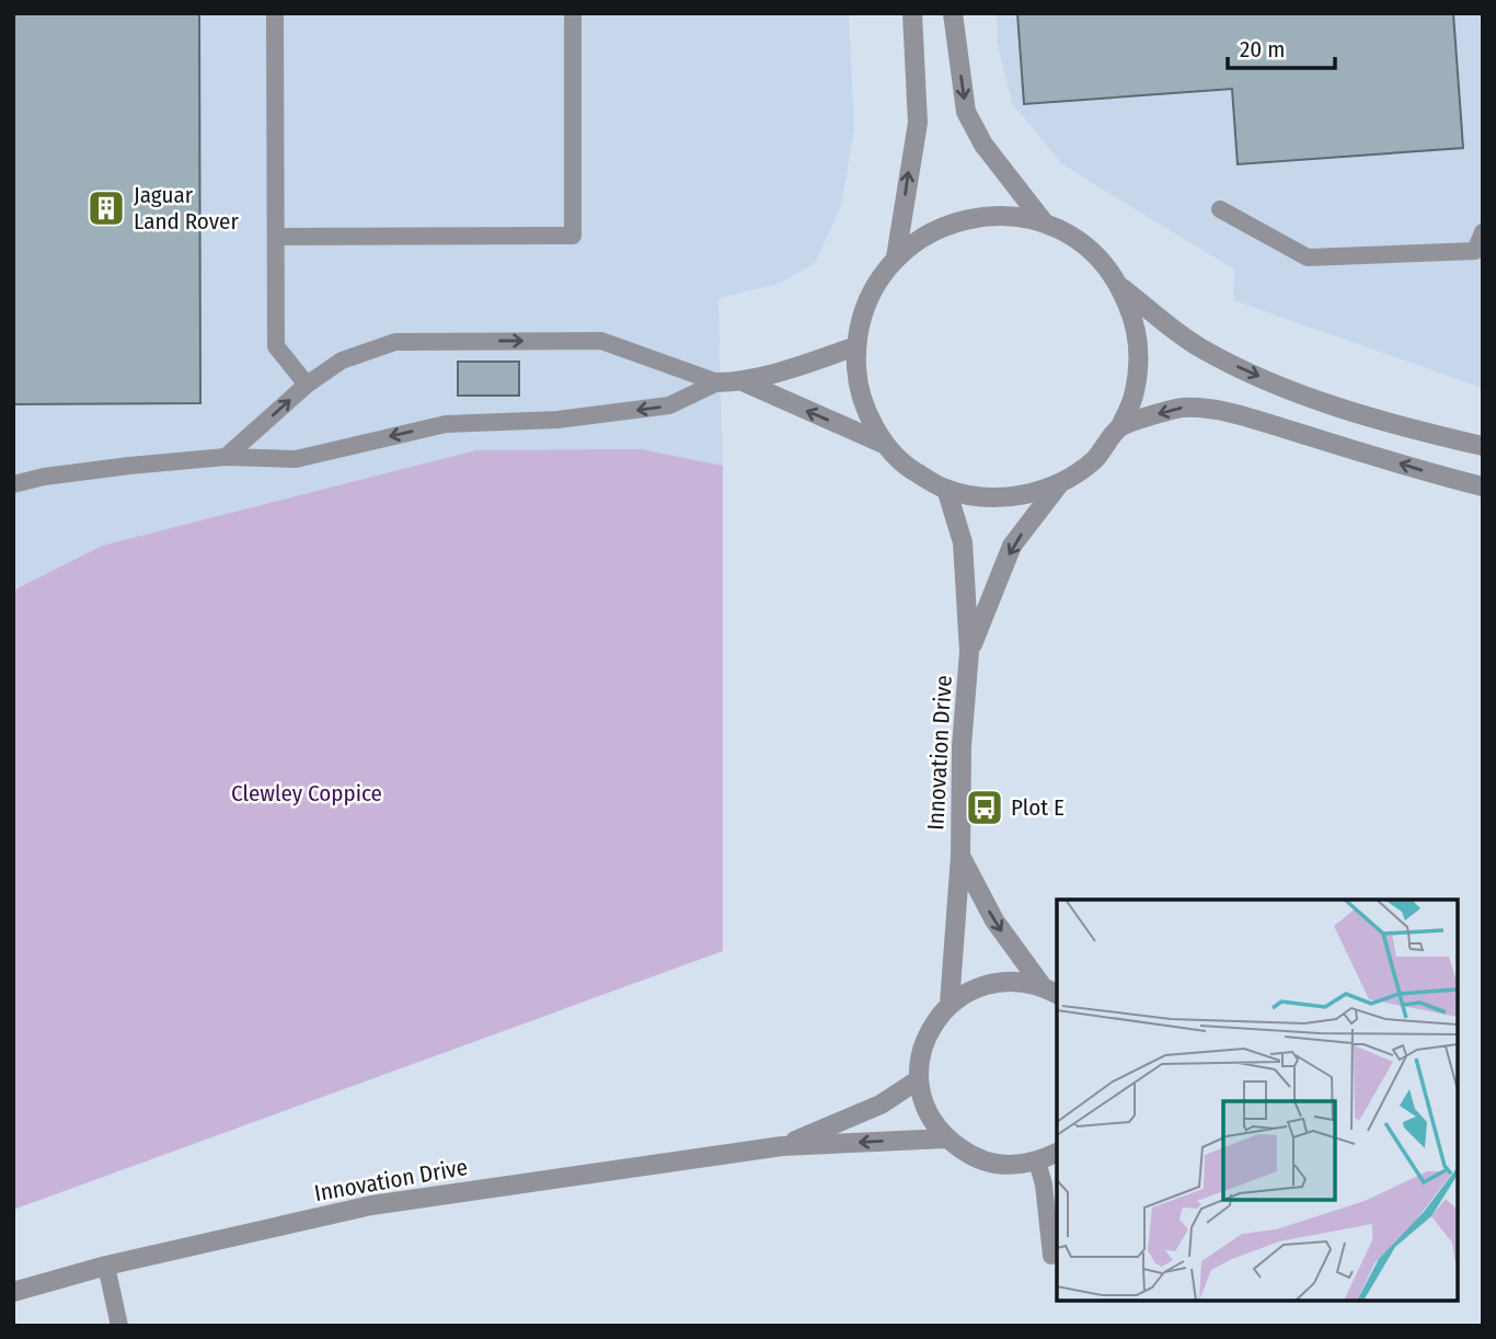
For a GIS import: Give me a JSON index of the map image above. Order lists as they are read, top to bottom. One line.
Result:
{"streets":{"street":["Innovation Drive"]},"parks":["Clewley Coppice"],"places":{"building":["Jaguar Land Rover"],"bus stop":["Plot E"]},"scale_bar":"20 m"}
